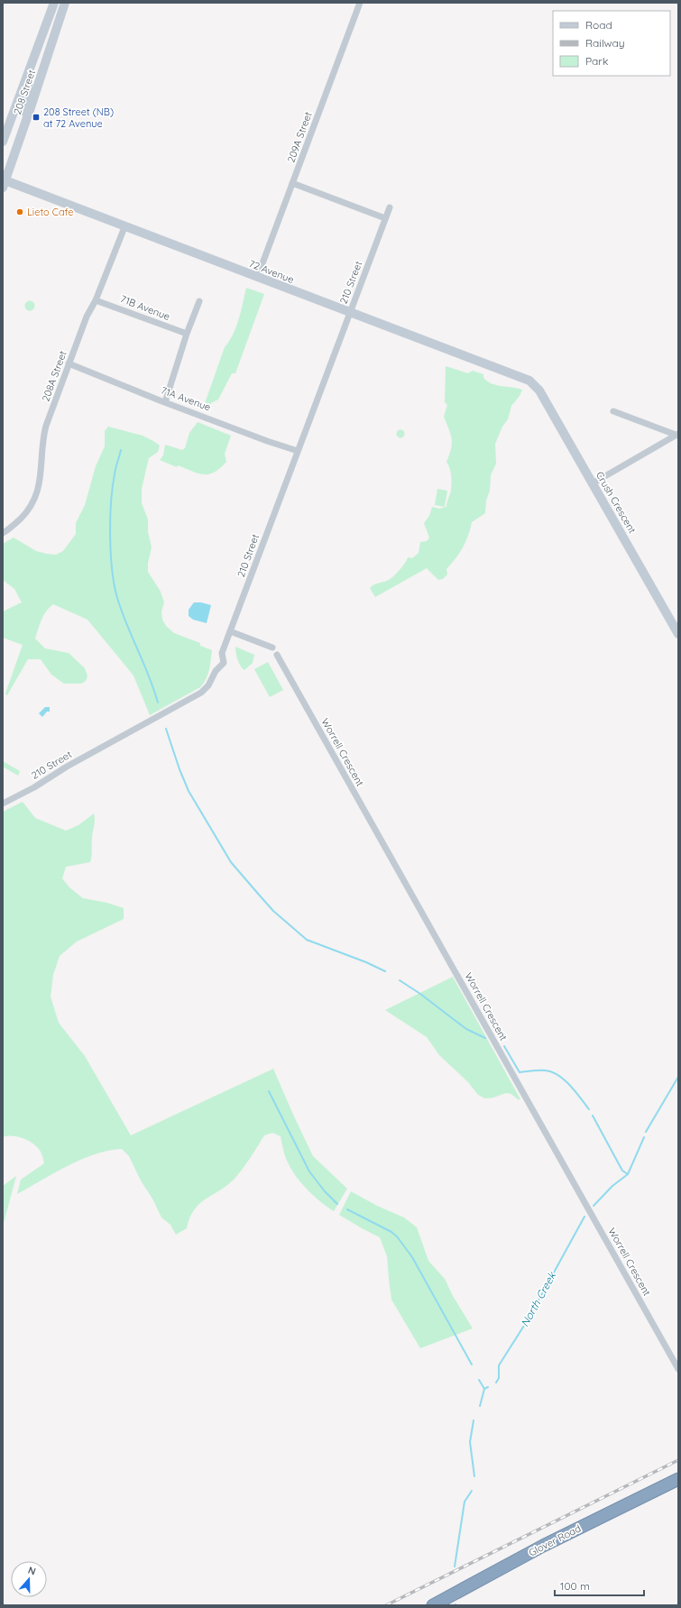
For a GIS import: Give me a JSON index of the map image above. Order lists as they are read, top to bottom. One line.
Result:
{"streets":{"highway":["Glover Road"],"main road":["208 Street","72 Avenue","Crush Crescent"],"street":["209A Street","210 Street","71B Avenue","208A Street","71A Avenue","Worrell Crescent"]},"crossings":[["208 Street","72 Avenue"],["209A Street","72 Avenue"],["72 Avenue","210 Street"],["72 Avenue","208A Street"],["72 Avenue","Crush Crescent"],["210 Street","71A Avenue"],["71B Avenue","208A Street"],["208A Street","71A Avenue"]],"water":["North Creek"],"places":{"transit":["208 Street (NB) at 72 Avenue"],"other":["Lieto Cafe"]},"legend":["Road","Railway","Park"],"scale_bar":"100 m","north":"top"}
